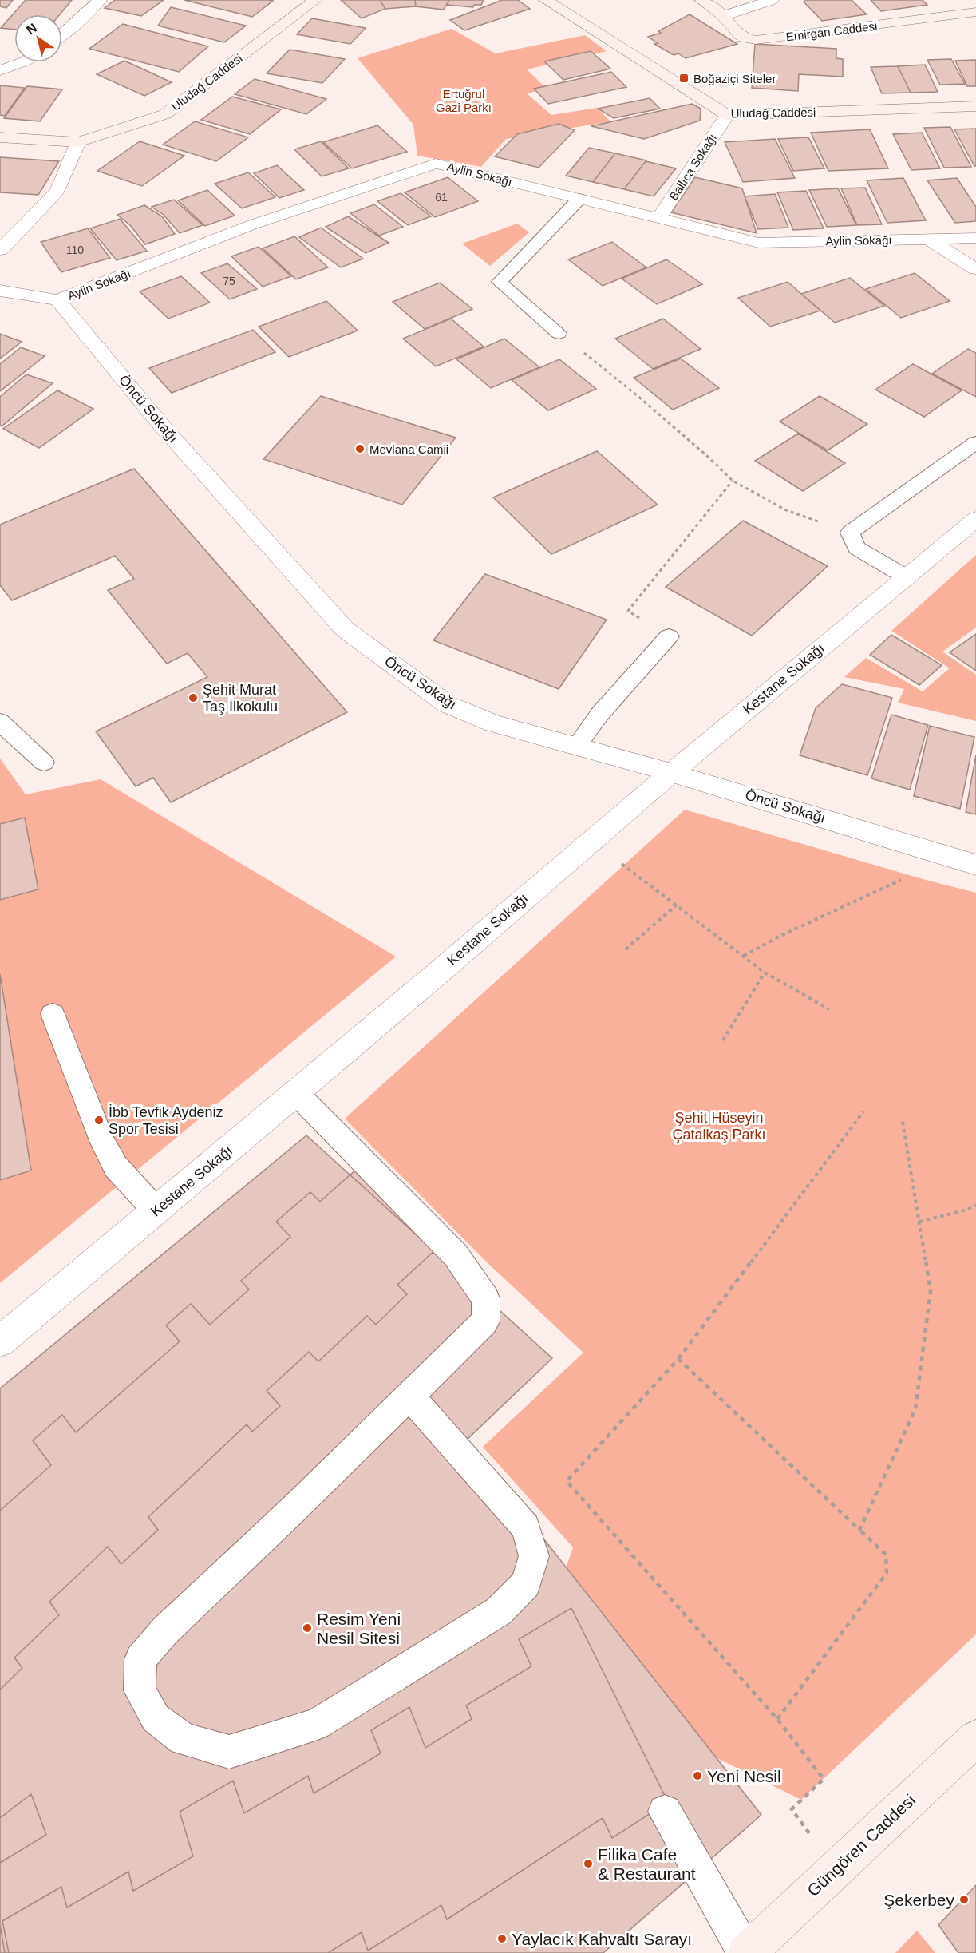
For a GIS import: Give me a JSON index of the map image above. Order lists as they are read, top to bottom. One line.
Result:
{"streets":{"main road":["Emirgan Caddesi","Uludağ Caddesi","Güngören Caddesi"],"street":["Ballıca Sokağı","Aylin Sokağı","Öncü Sokağı","Kestane Sokağı"]},"crossings":[["Uludağ Caddesi","Ballıca Sokağı"],["Ballıca Sokağı","Aylin Sokağı"],["Aylin Sokağı","Öncü Sokağı"],["Öncü Sokağı","Kestane Sokağı"]],"parks":["Ertuğrul Gazi Parkı","Şehit Hüseyin Çatalkaş Parkı"],"places":{"transit":["Boğaziçi Siteler"],"other":["Mevlana Camii","Şehit Murat Taş İlkokulu","İbb Tevfik Aydeniz Spor Tesisi","Resim Yeni Nesil Sitesi","Yeni Nesil","Filika Cafe & Restaurant","Şekerbey","Yaylacık Kahvaltı Sarayı"]},"house_numbers":["61","110","75"],"north":"top left"}
